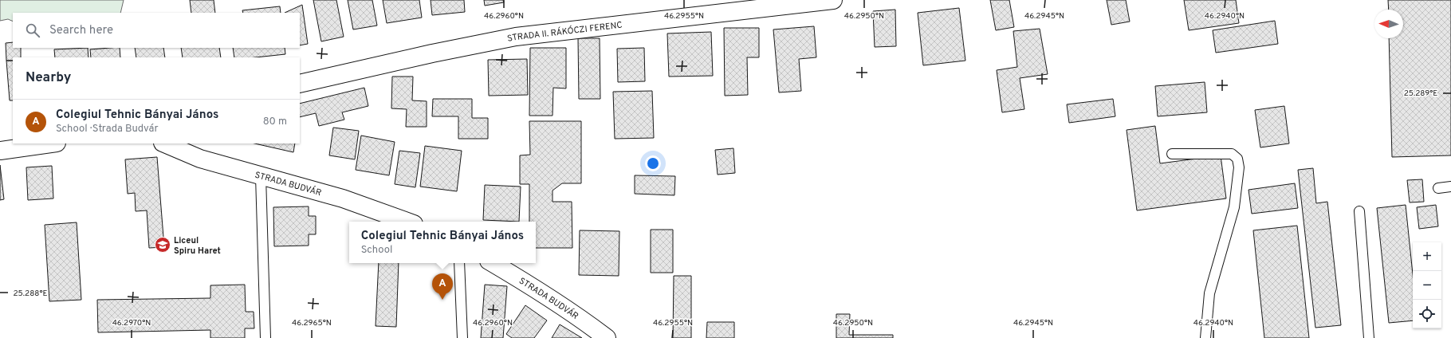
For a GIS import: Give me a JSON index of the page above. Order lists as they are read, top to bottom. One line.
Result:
{"streets":{"main road":["STRADA II. RÁKÓCZI FERENC","STRADA BUDVÁR"]},"places":{"school or university":["Liceul Spiru Haret"]},"north":"left","page":{"search":"Search here","heading":"Nearby","list":[{"mark":"A","name":"Colegiul Tehnic Bányai János","note":"School · Strada Budvár","value":"80 m"}],"popup":["Colegiul Tehnic Bányai János","School"],"map_buttons":["+","−"],"pins":"A"},"coordinates":["46.2960°N","46.2955°N","46.2950°N","46.2945°N","46.2940°N","25.289°E","25.288°E","46.2970°N","46.2965°N"]}
